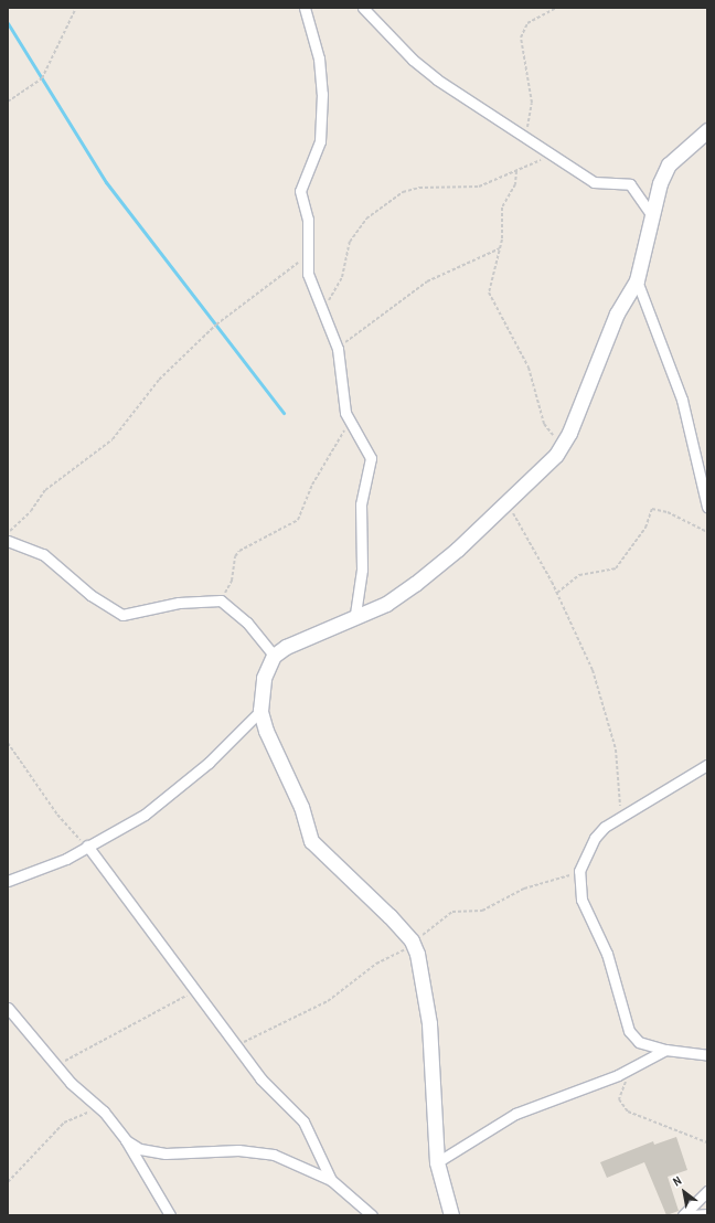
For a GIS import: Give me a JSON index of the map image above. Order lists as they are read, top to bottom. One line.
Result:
{"north":"top left"}
